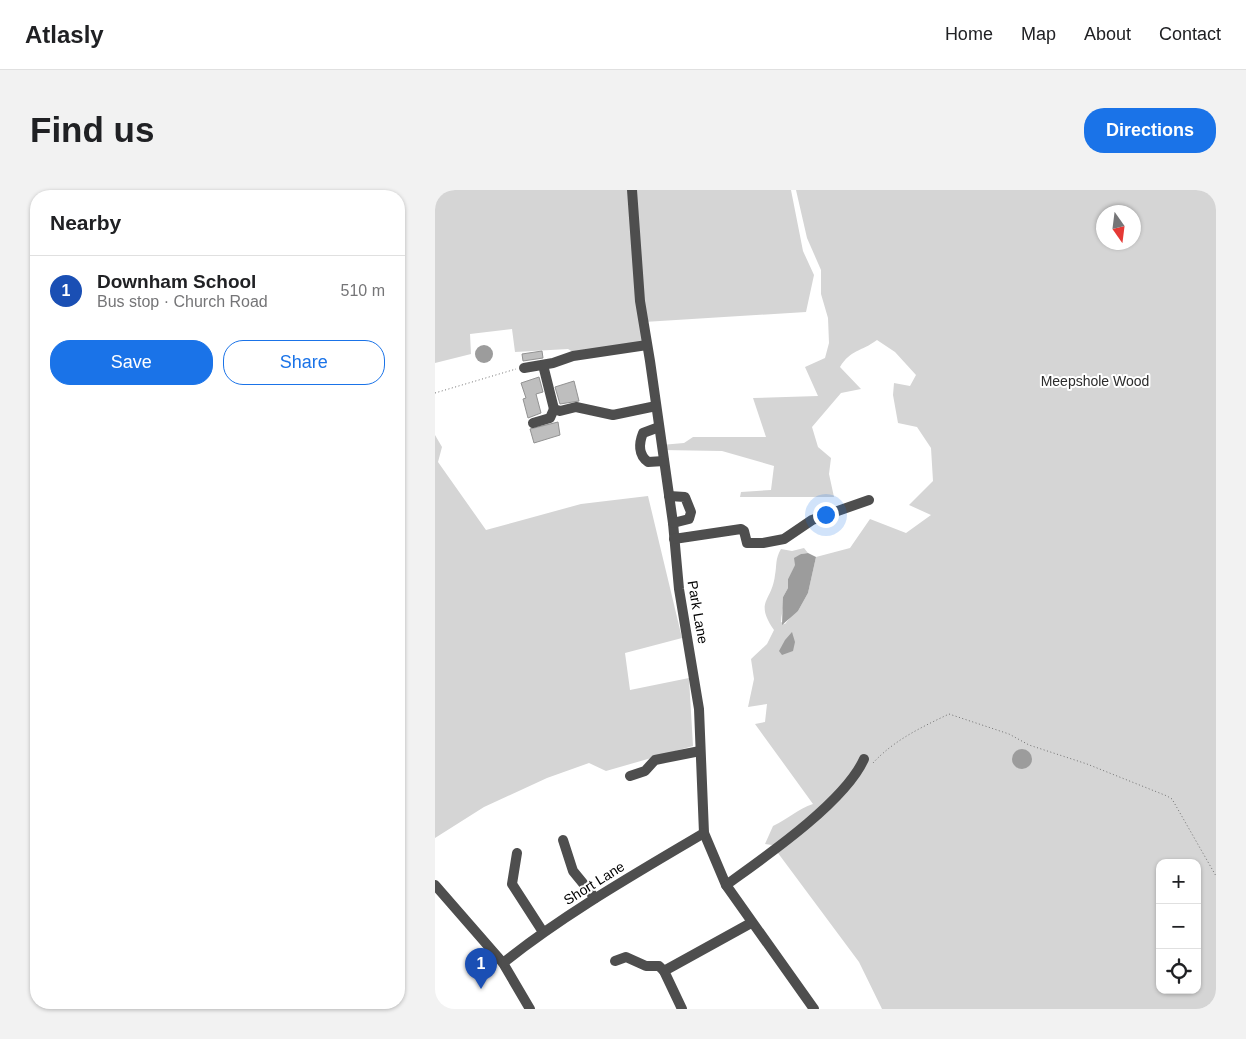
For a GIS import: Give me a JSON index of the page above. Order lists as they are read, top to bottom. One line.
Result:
{"streets":{"street":["Park Lane","Short Lane"]},"crossings":[["Park Lane","Short Lane"]],"parks":["Meepshole Wood"],"north":"bottom","page":{"header":"Atlasly","nav":["Home","Map","About","Contact"],"buttons":["Directions",["Save","Share"]],"title":"Find us","heading":"Nearby","list":[{"mark":"1","name":"Downham School","note":"Bus stop · Church Road","value":"510 m"}],"map_buttons":["+","−"],"pins":"1"}}
